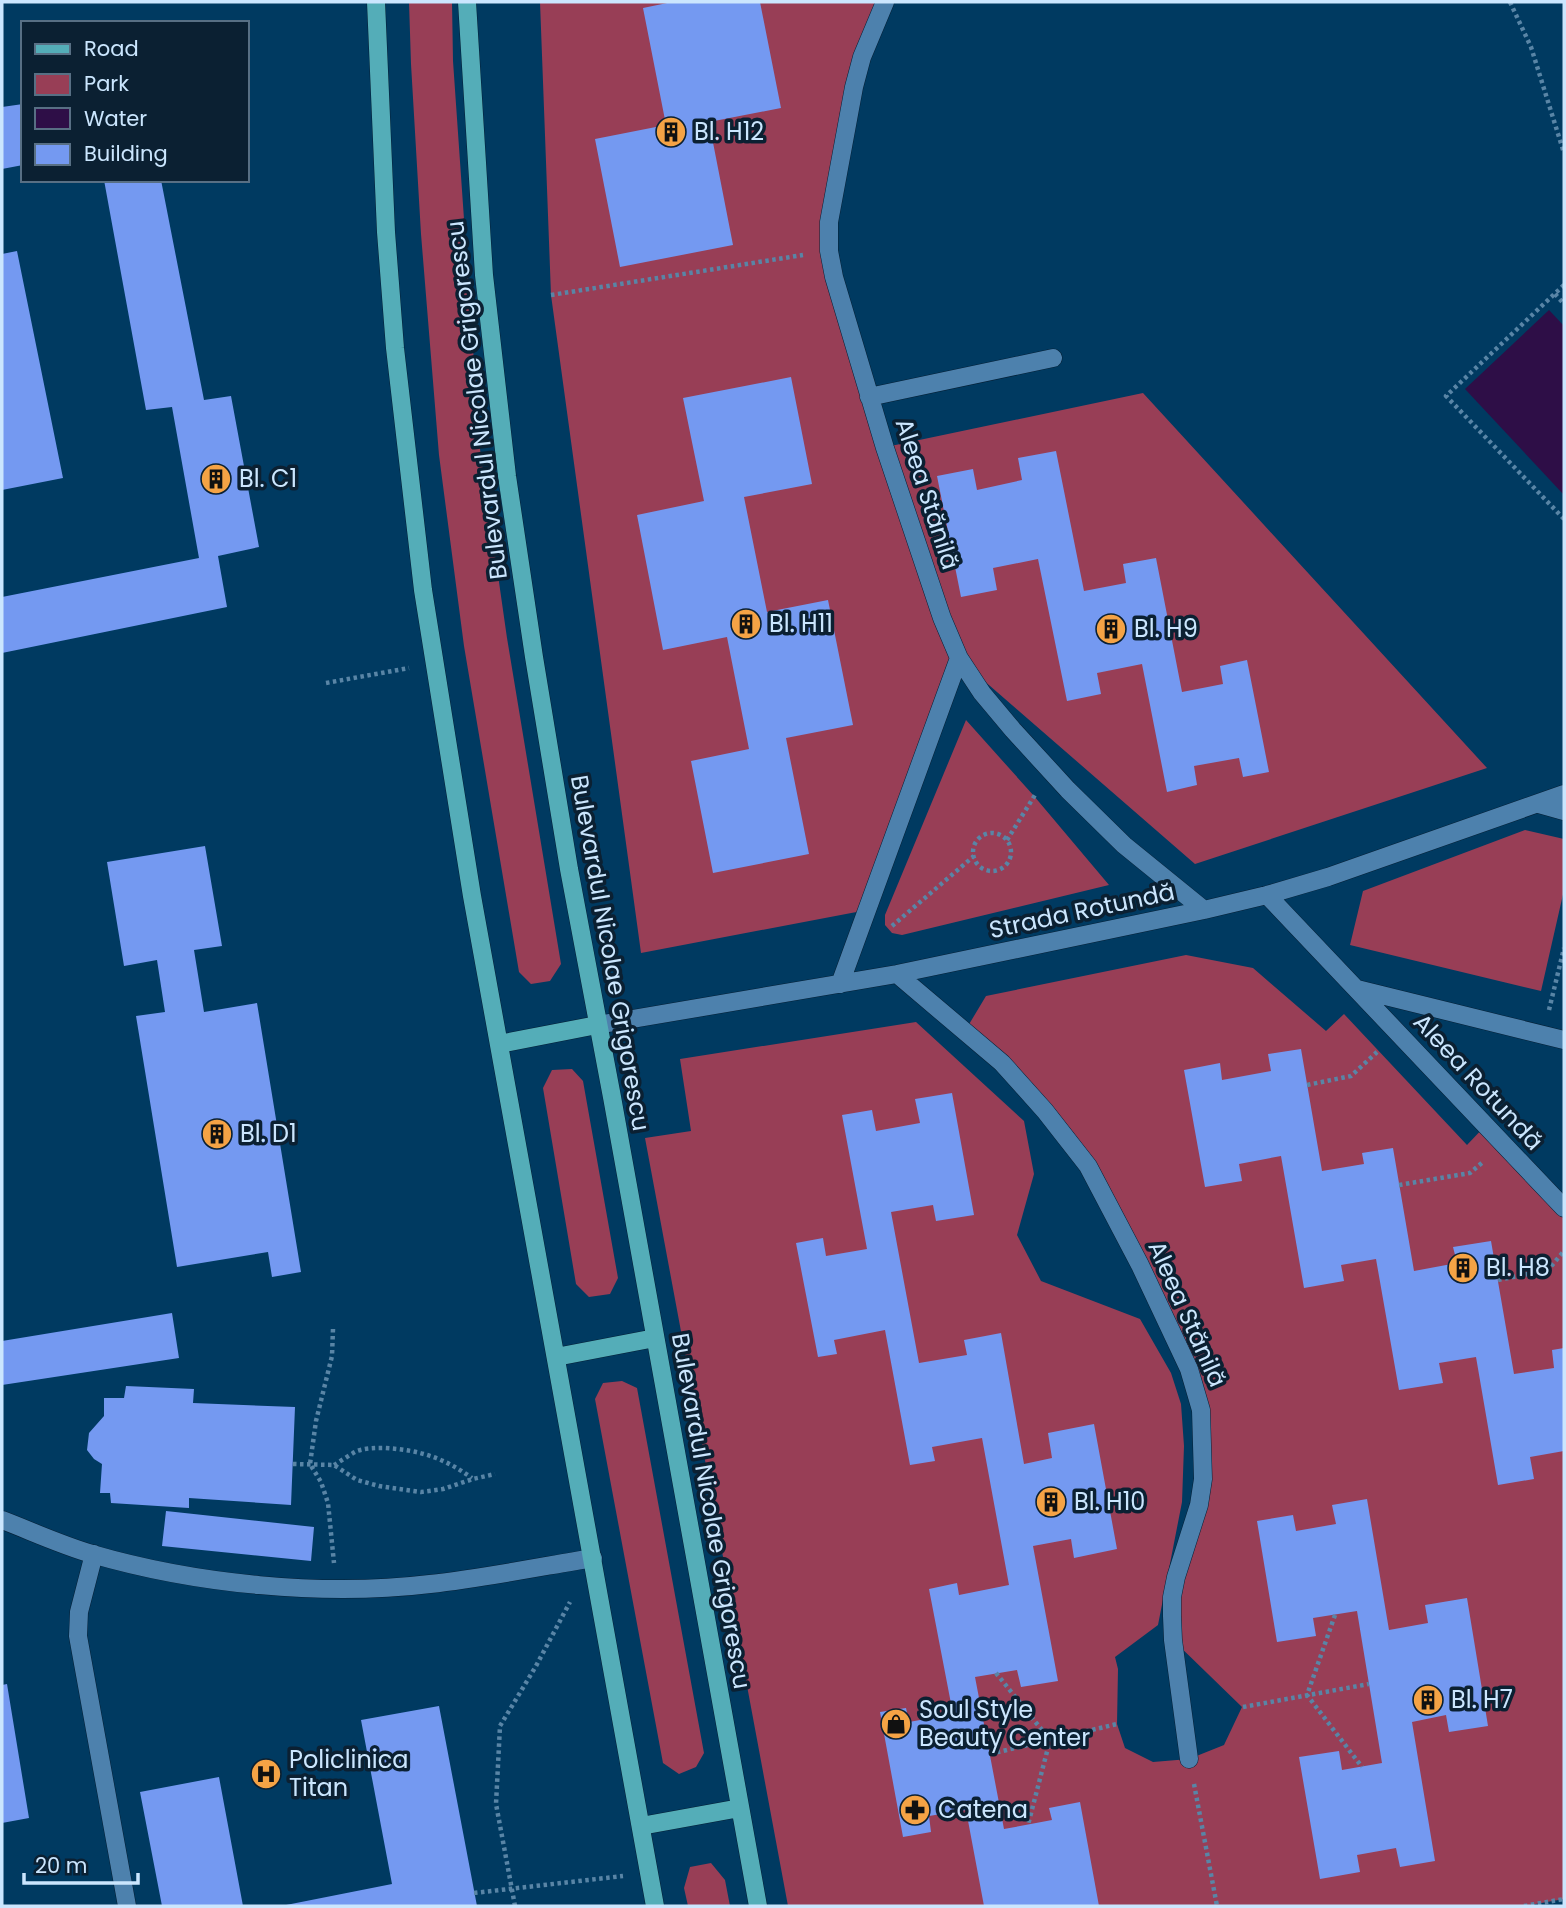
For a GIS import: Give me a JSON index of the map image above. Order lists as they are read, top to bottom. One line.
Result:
{"streets":{"main road":["Bulevardul Nicolae Grigorescu"],"street":["Aleea Stănilă","Strada Rotundă","Aleea Rotundă"]},"crossings":[["Bulevardul Nicolae Grigorescu","Strada Rotundă"],["Aleea Stănilă","Strada Rotundă"],["Strada Rotundă","Aleea Rotundă"]],"places":{"building":["Bl. H12","Bl. C1","Bl. H11","Bl. H9","Bl. D1","Bl. H8","Bl. H10","Bl. H7"],"shop":["Soul Style Beauty Center"],"hospital":["Policlinica Titan"],"pharmacy":["Catena"]},"legend":["Road","Park","Water","Building"],"scale_bar":"20 m"}
